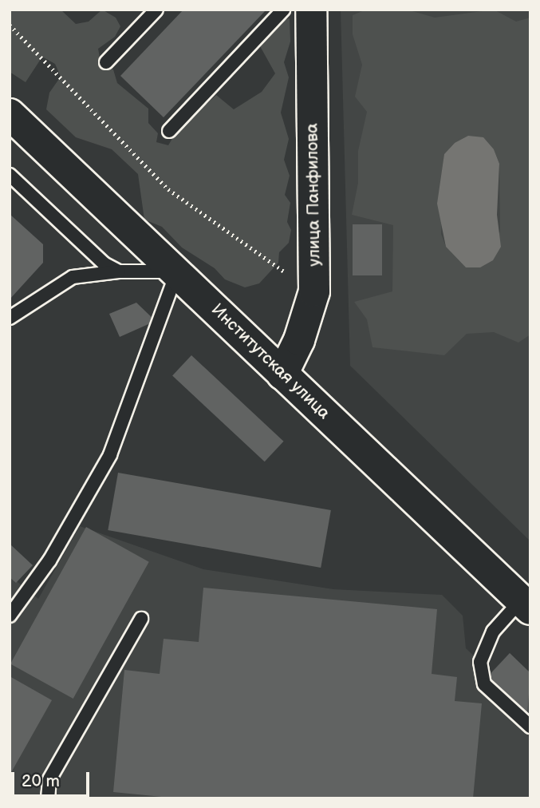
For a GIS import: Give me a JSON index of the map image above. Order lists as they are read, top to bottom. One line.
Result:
{"streets":{"street":["улица Панфилова","Институтская улица"]},"crossings":[["улица Панфилова","Институтская улица"]],"scale_bar":"20 m"}
